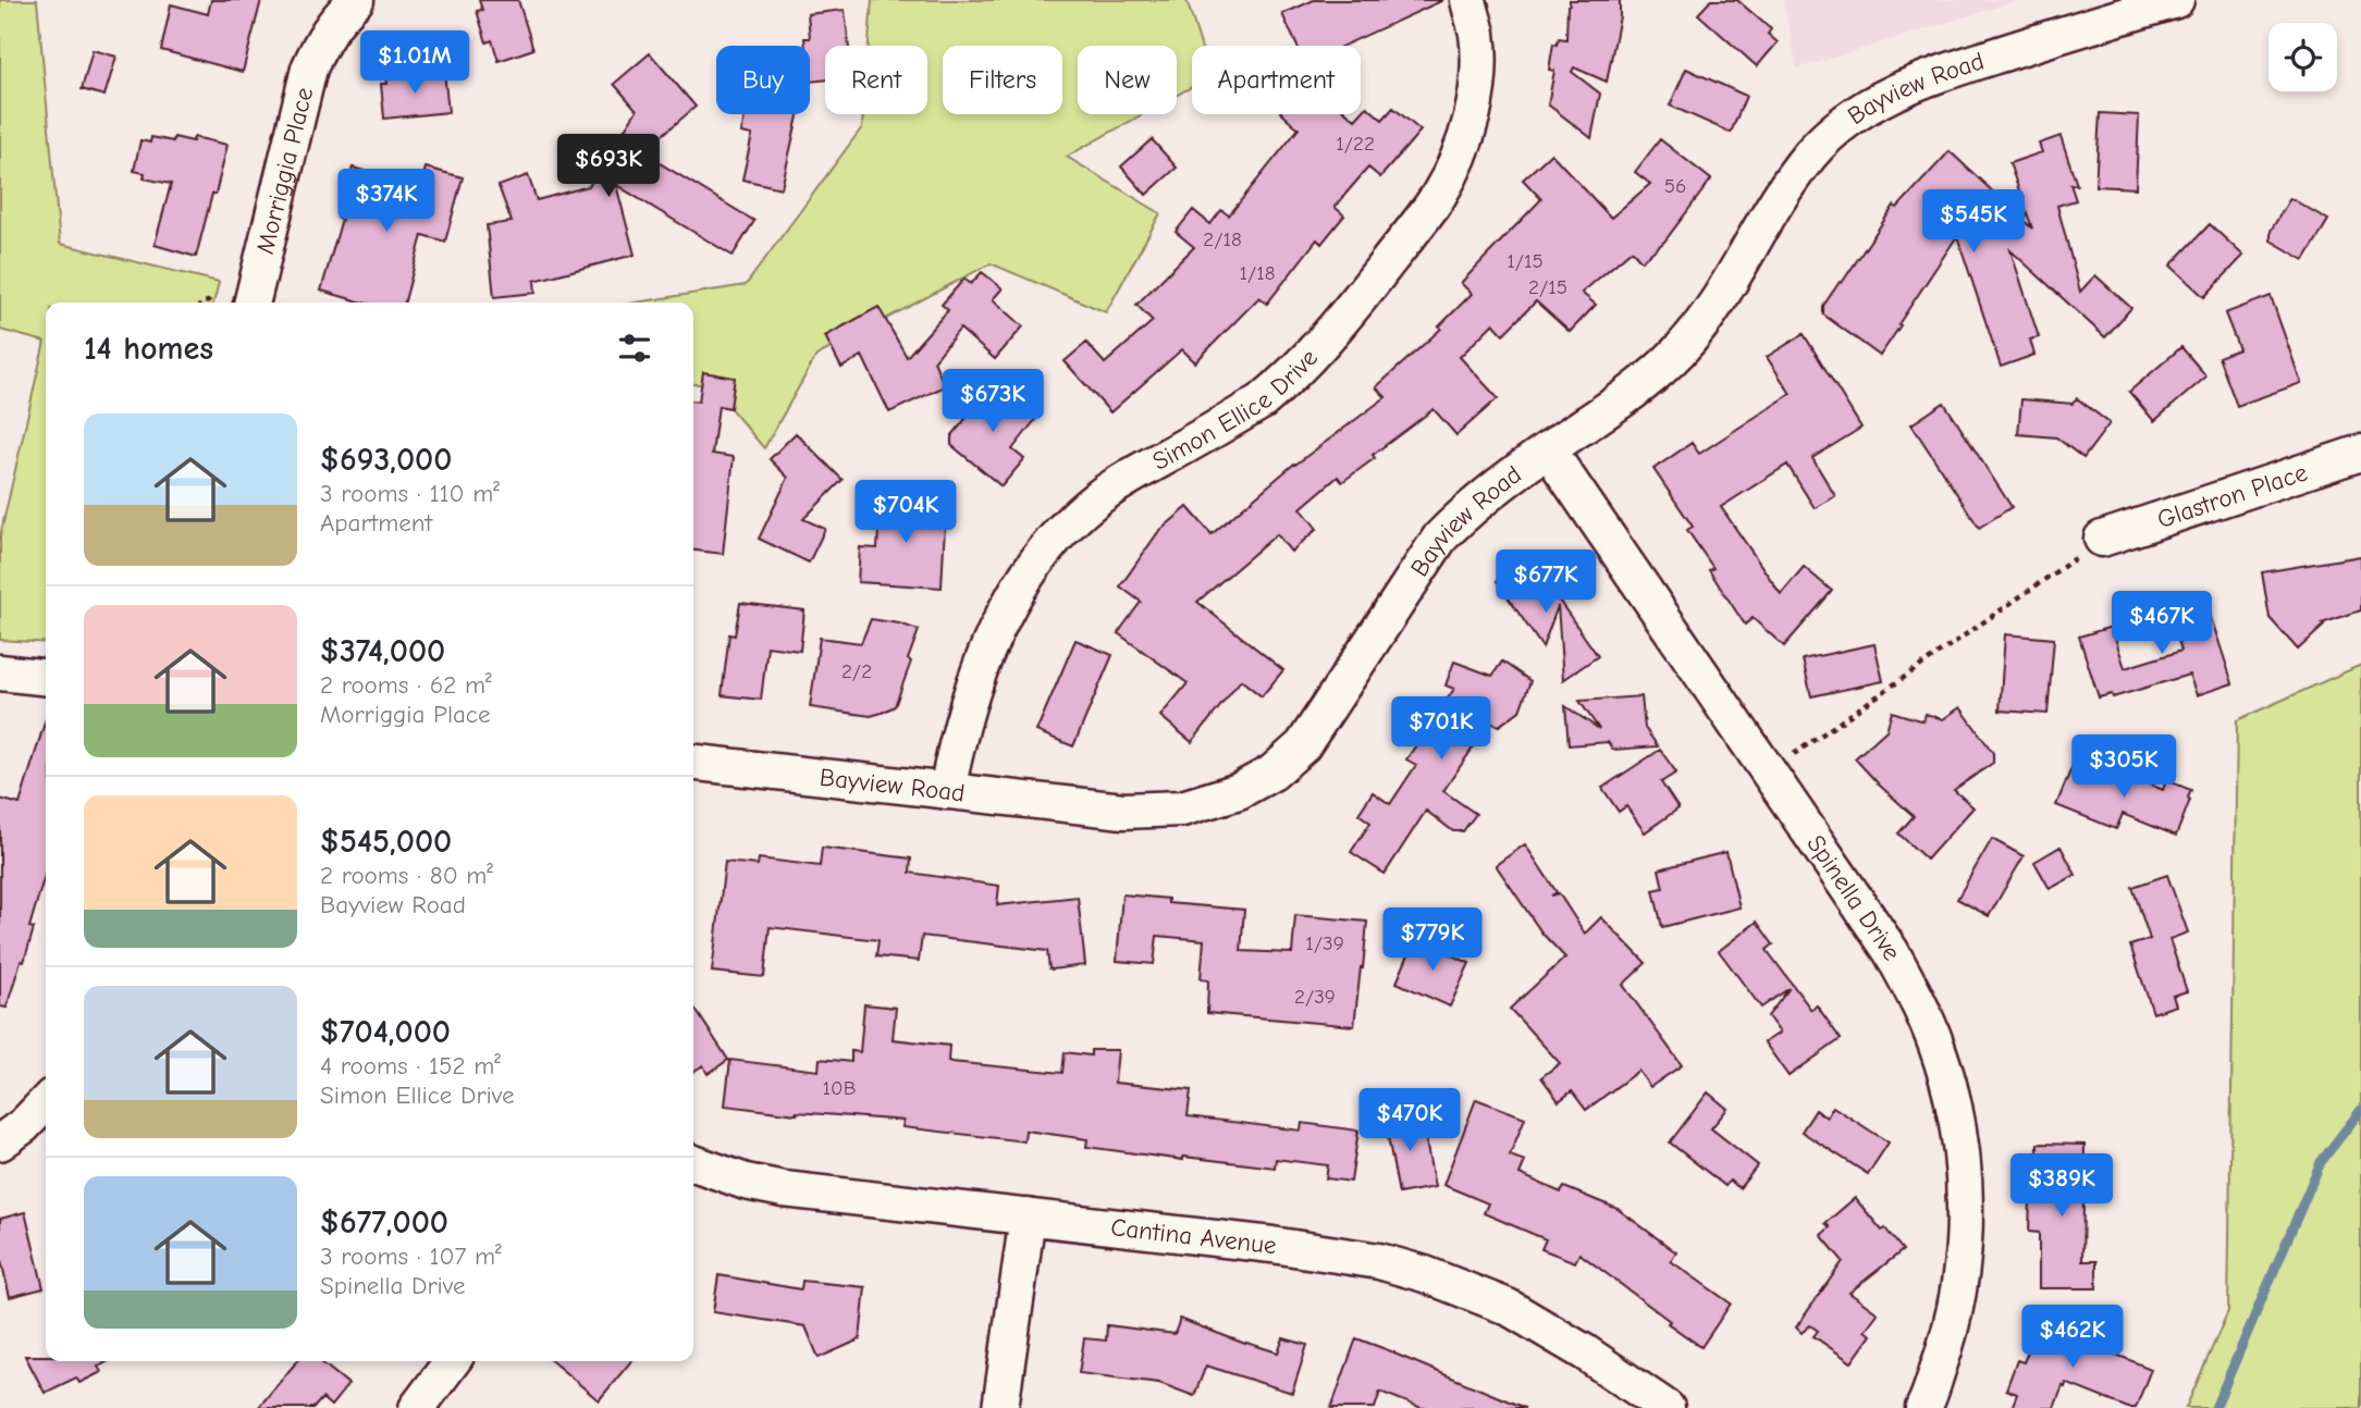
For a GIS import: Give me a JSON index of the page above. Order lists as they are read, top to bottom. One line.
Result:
{"streets":{"street":["Bayview Road","Morriggia Place","Simon Ellice Drive","Glastron Place","Spinella Drive","Cantina Avenue"]},"crossings":[["Bayview Road","Simon Ellice Drive"],["Bayview Road","Spinella Drive"]],"house_numbers":["1/22","56","2/18","1/15","1/18","2/15","2/2","1/39","2/39","10B"],"page":{"price":["$1.01M","$693K","$374K","$545K","$673K","$704K","$677K","$467K","$701K","$305K","$779K","$470K","$389K","$462K"],"chip":["Buy","Rent","Filters","New","Apartment"],"heading":"14 homes","list":[{"name":"$693,000","note":"3 rooms · 110 m² · Apartment"},{"name":"$374,000","note":"2 rooms · 62 m² · Morriggia Place"},{"name":"$545,000","note":"2 rooms · 80 m² · Bayview Road"},{"name":"$704,000","note":"4 rooms · 152 m² · Simon Ellice Drive"},{"name":"$677,000","note":"3 rooms · 107 m² · Spinella Drive"}]}}
